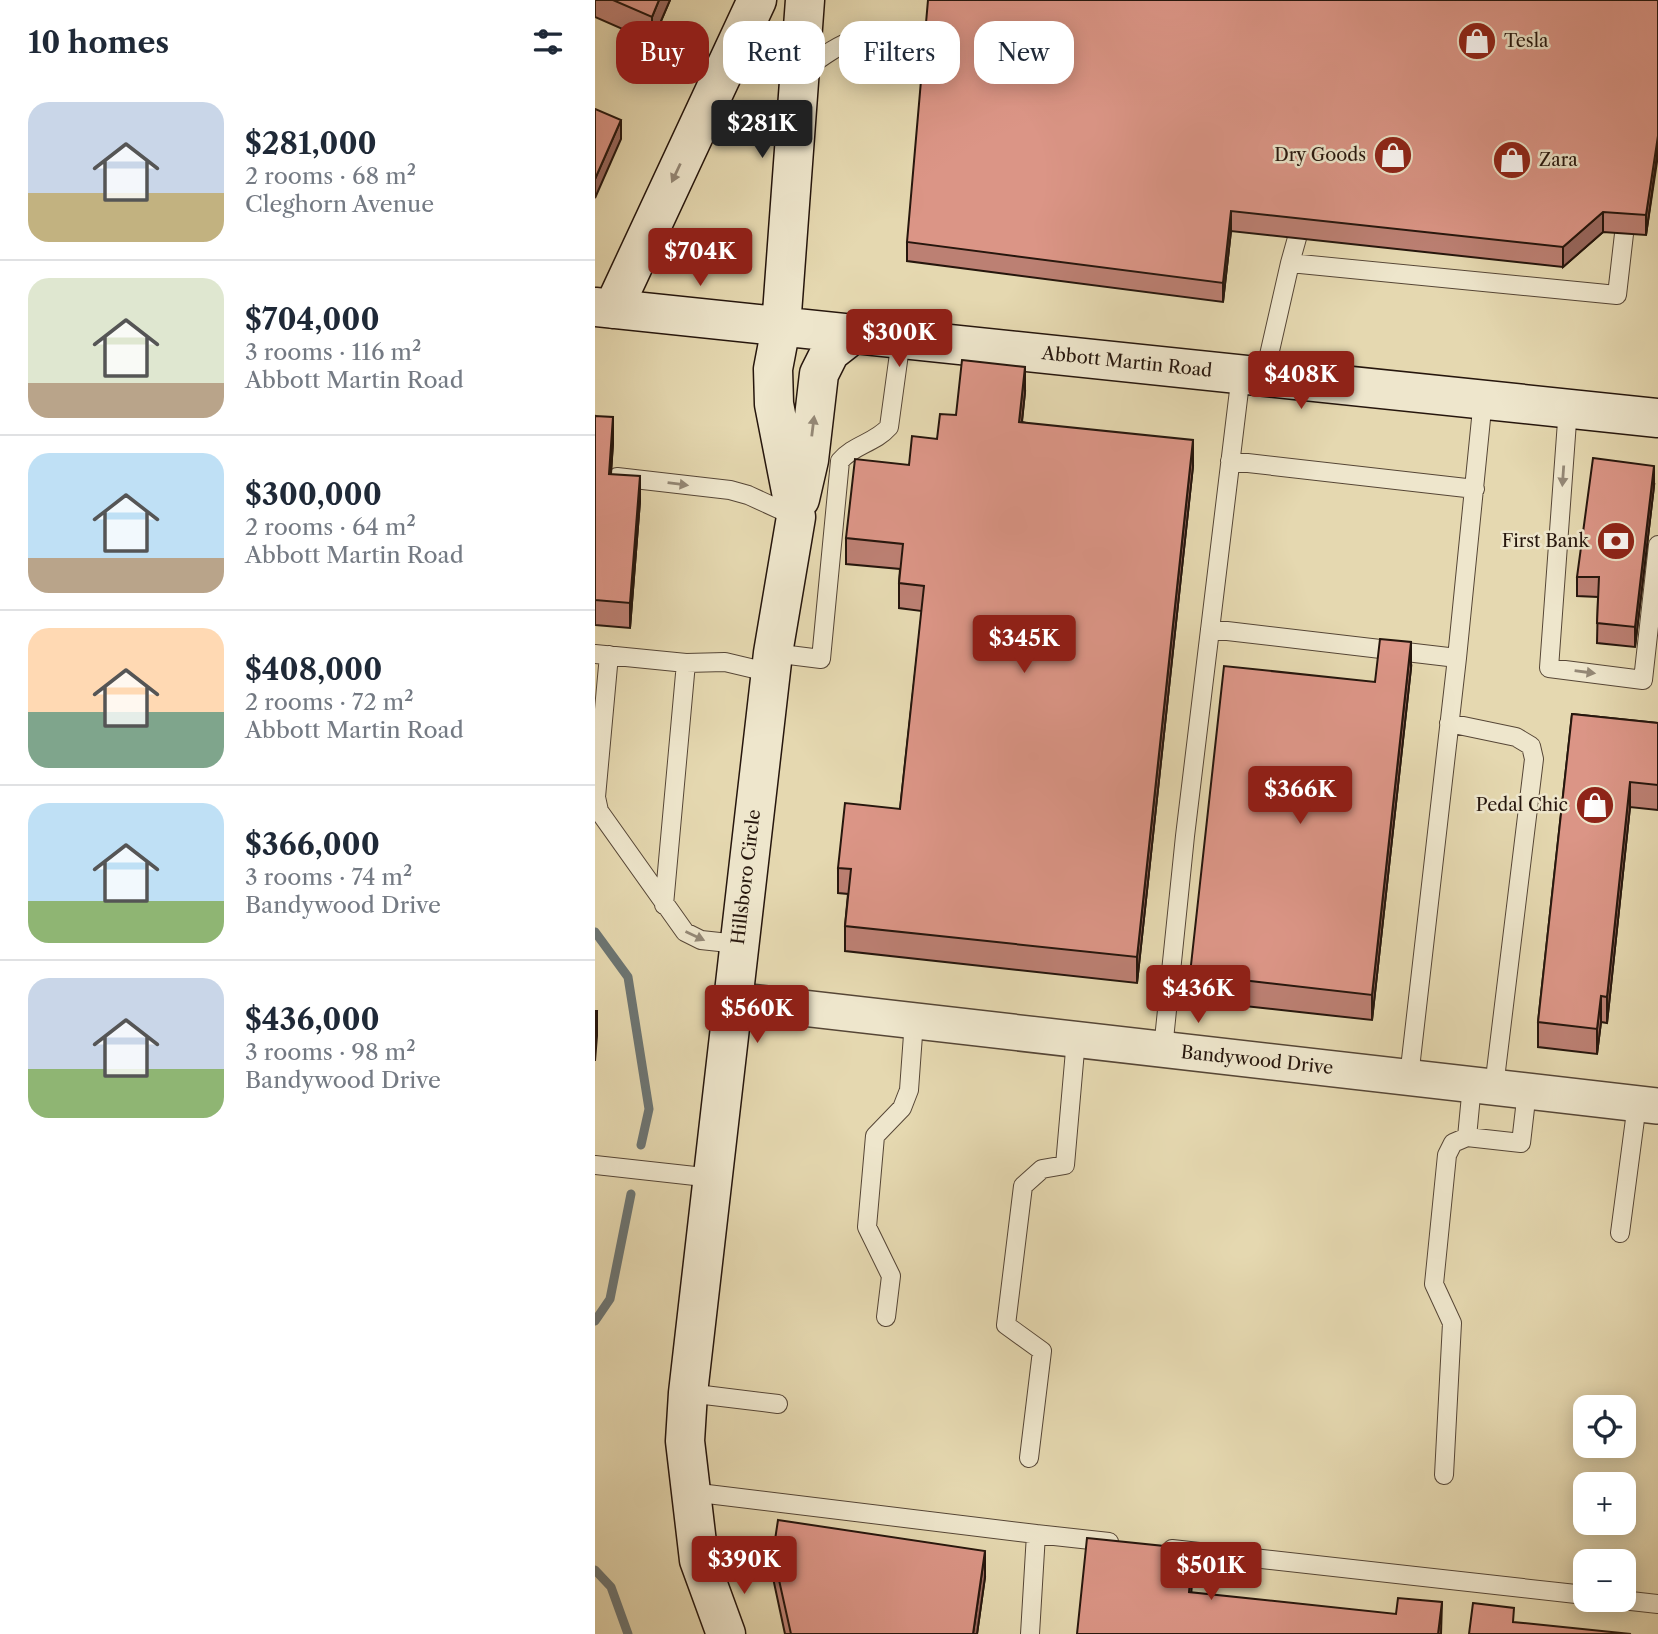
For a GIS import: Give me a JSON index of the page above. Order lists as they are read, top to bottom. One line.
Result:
{"streets":{"street":["Abbott Martin Road","Hillsboro Circle","Bandywood Drive"]},"crossings":[["Abbott Martin Road","Hillsboro Circle"],["Hillsboro Circle","Bandywood Drive"]],"places":{"shop":["Tesla","Dry Goods","Zara","Pedal Chic"],"bank":["First Bank"]},"page":{"heading":"10 homes","chip":["Buy","Rent","Filters","New"],"list":[{"name":"$281,000","note":"2 rooms · 68 m² · Cleghorn Avenue"},{"name":"$704,000","note":"3 rooms · 116 m² · Abbott Martin Road"},{"name":"$300,000","note":"2 rooms · 64 m² · Abbott Martin Road"},{"name":"$408,000","note":"2 rooms · 72 m² · Abbott Martin Road"},{"name":"$366,000","note":"3 rooms · 74 m² · Bandywood Drive"},{"name":"$436,000","note":"3 rooms · 98 m² · Bandywood Drive"}],"price":["$281K","$704K","$300K","$408K","$345K","$366K","$436K","$560K","$390K","$501K"],"map_buttons":["+","−"]}}
